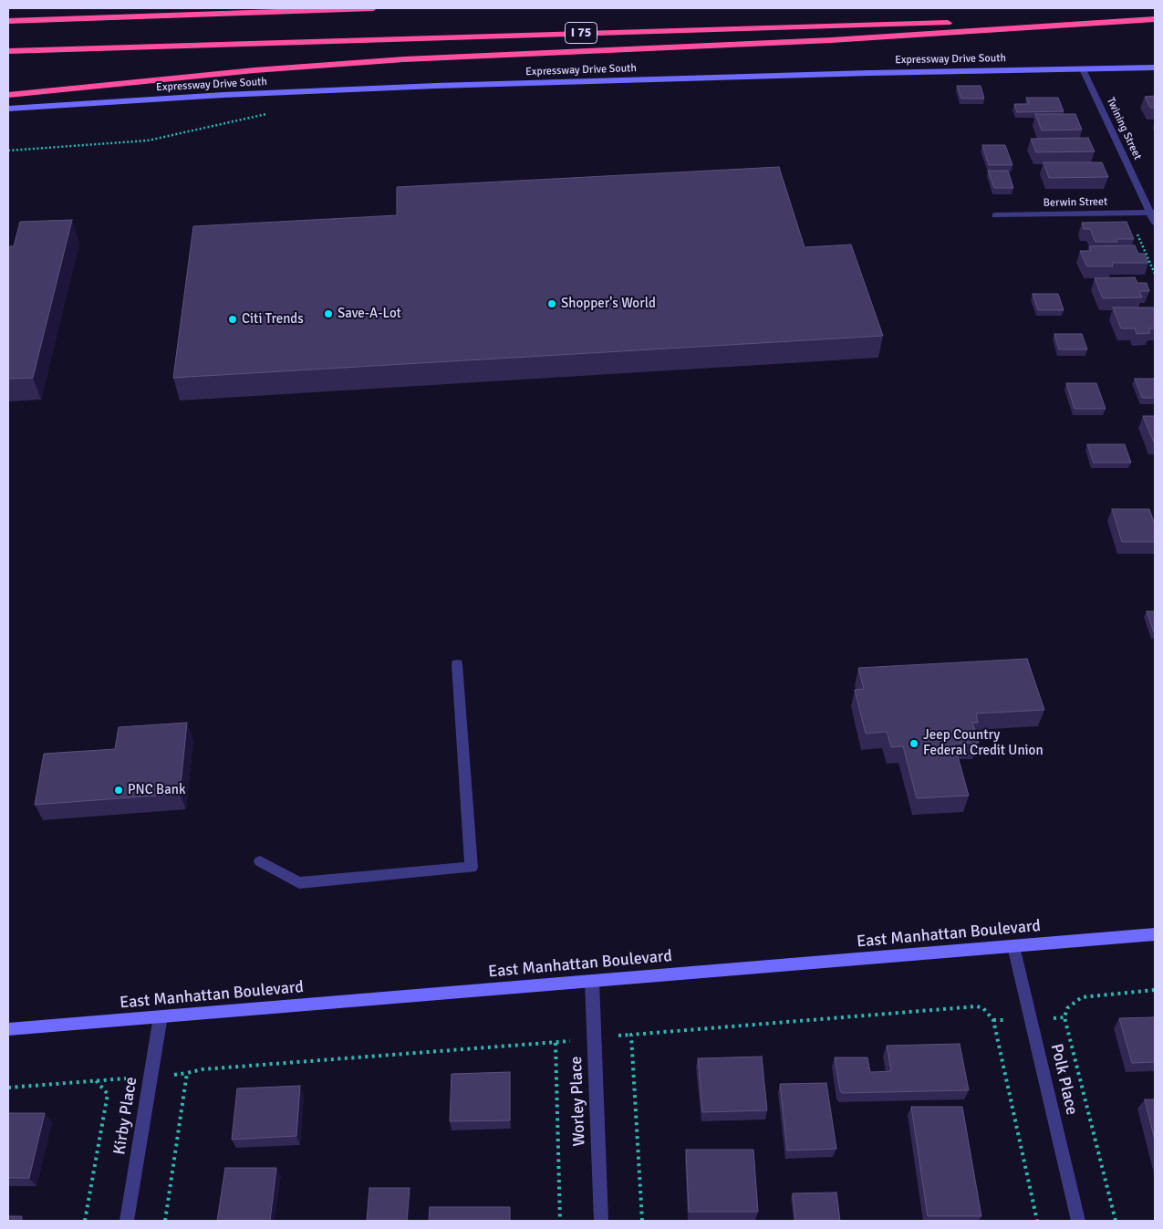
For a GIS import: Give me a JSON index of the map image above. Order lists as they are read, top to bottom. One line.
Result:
{"streets":{"highway":["I 75"],"main road":["Expressway Drive South","East Manhattan Boulevard"],"street":["Twining Street","Berwin Street","Polk Place","Worley Place","Kirby Place"]},"crossings":[["Expressway Drive South","Twining Street"],["Twining Street","Berwin Street"],["East Manhattan Boulevard","Polk Place"],["East Manhattan Boulevard","Worley Place"],["East Manhattan Boulevard","Kirby Place"]],"places":["Shopper's World","Save-A-Lot","Citi Trends","Jeep Country Federal Credit Union","PNC Bank"]}
